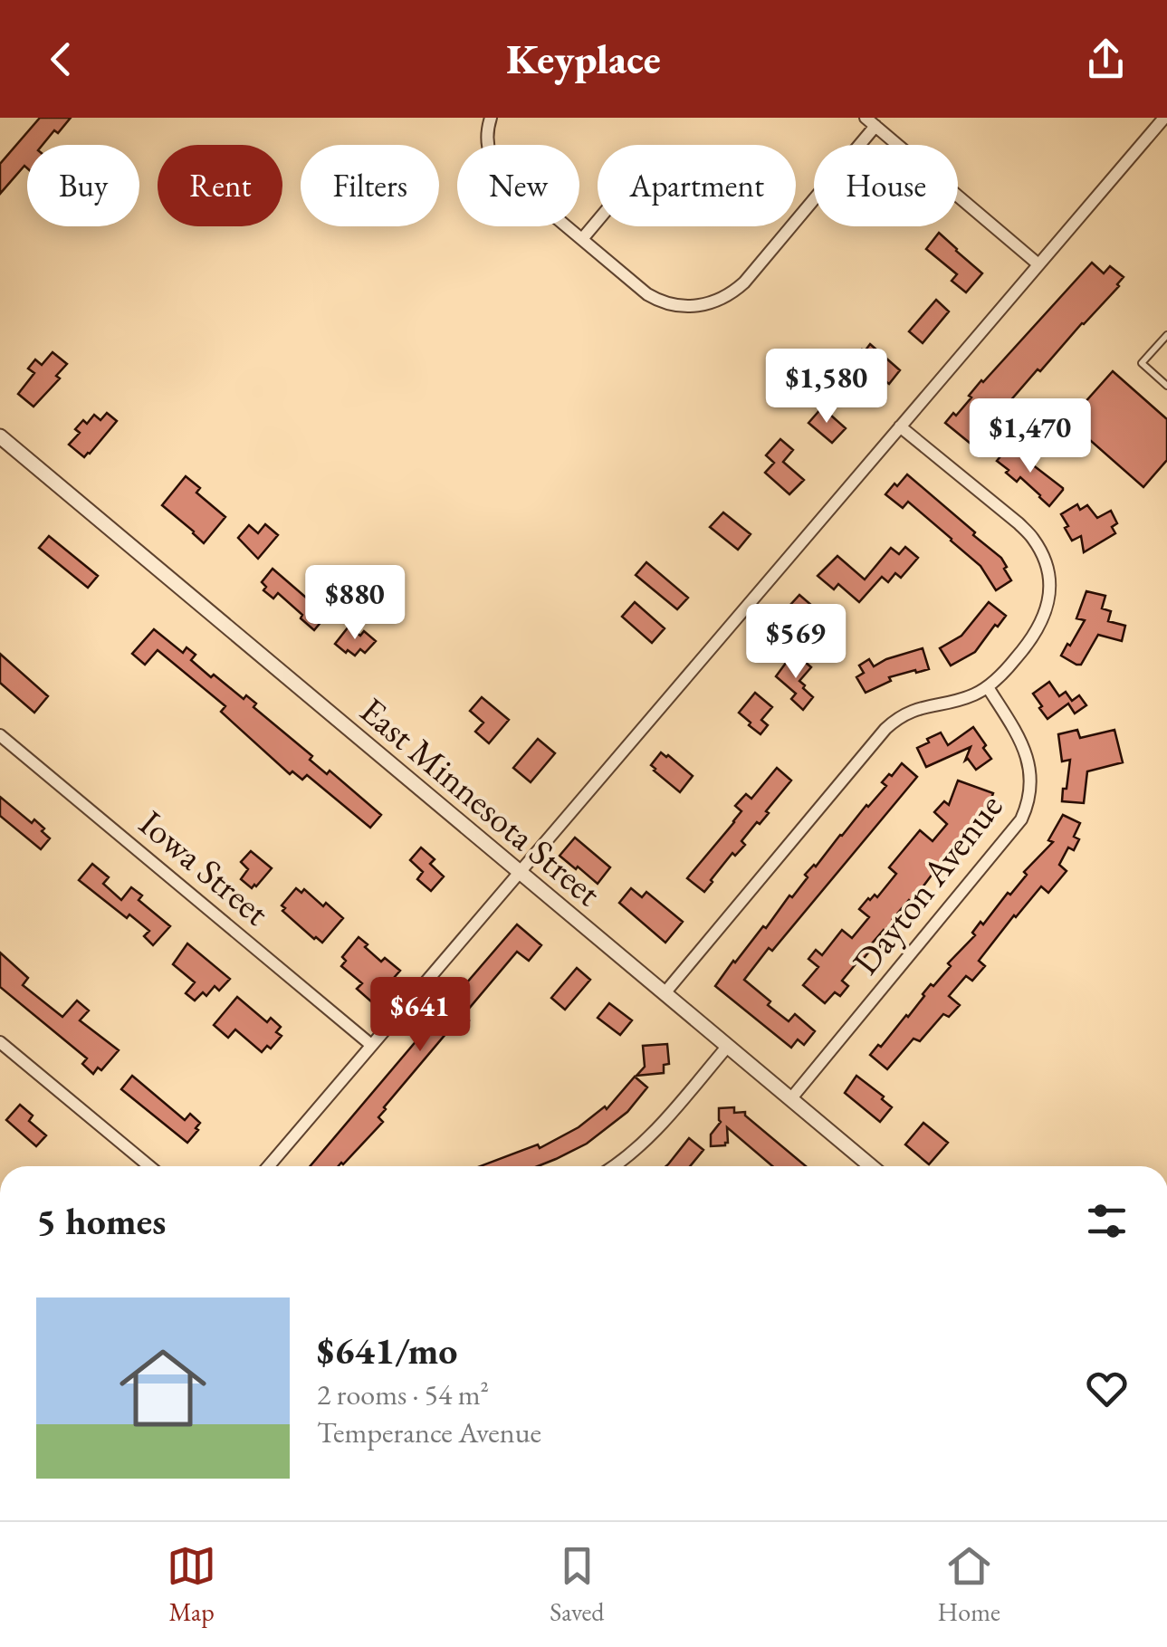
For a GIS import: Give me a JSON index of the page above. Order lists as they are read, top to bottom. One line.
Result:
{"streets":{"street":["East Minnesota Street","Iowa Street","Dayton Avenue"]},"crossings":[["East Minnesota Street","Dayton Avenue"]],"page":{"header":"Keyplace","chip":["Buy","Rent","Filters","New","Apartment","House"],"price":["$1,580","$1,470","$880","$569","$641"],"heading":"5 homes","list":[{"name":"$641/mo","note":"2 rooms · 54 m² · Temperance Avenue"}],"tabs":["Map","Saved","Home"]}}
